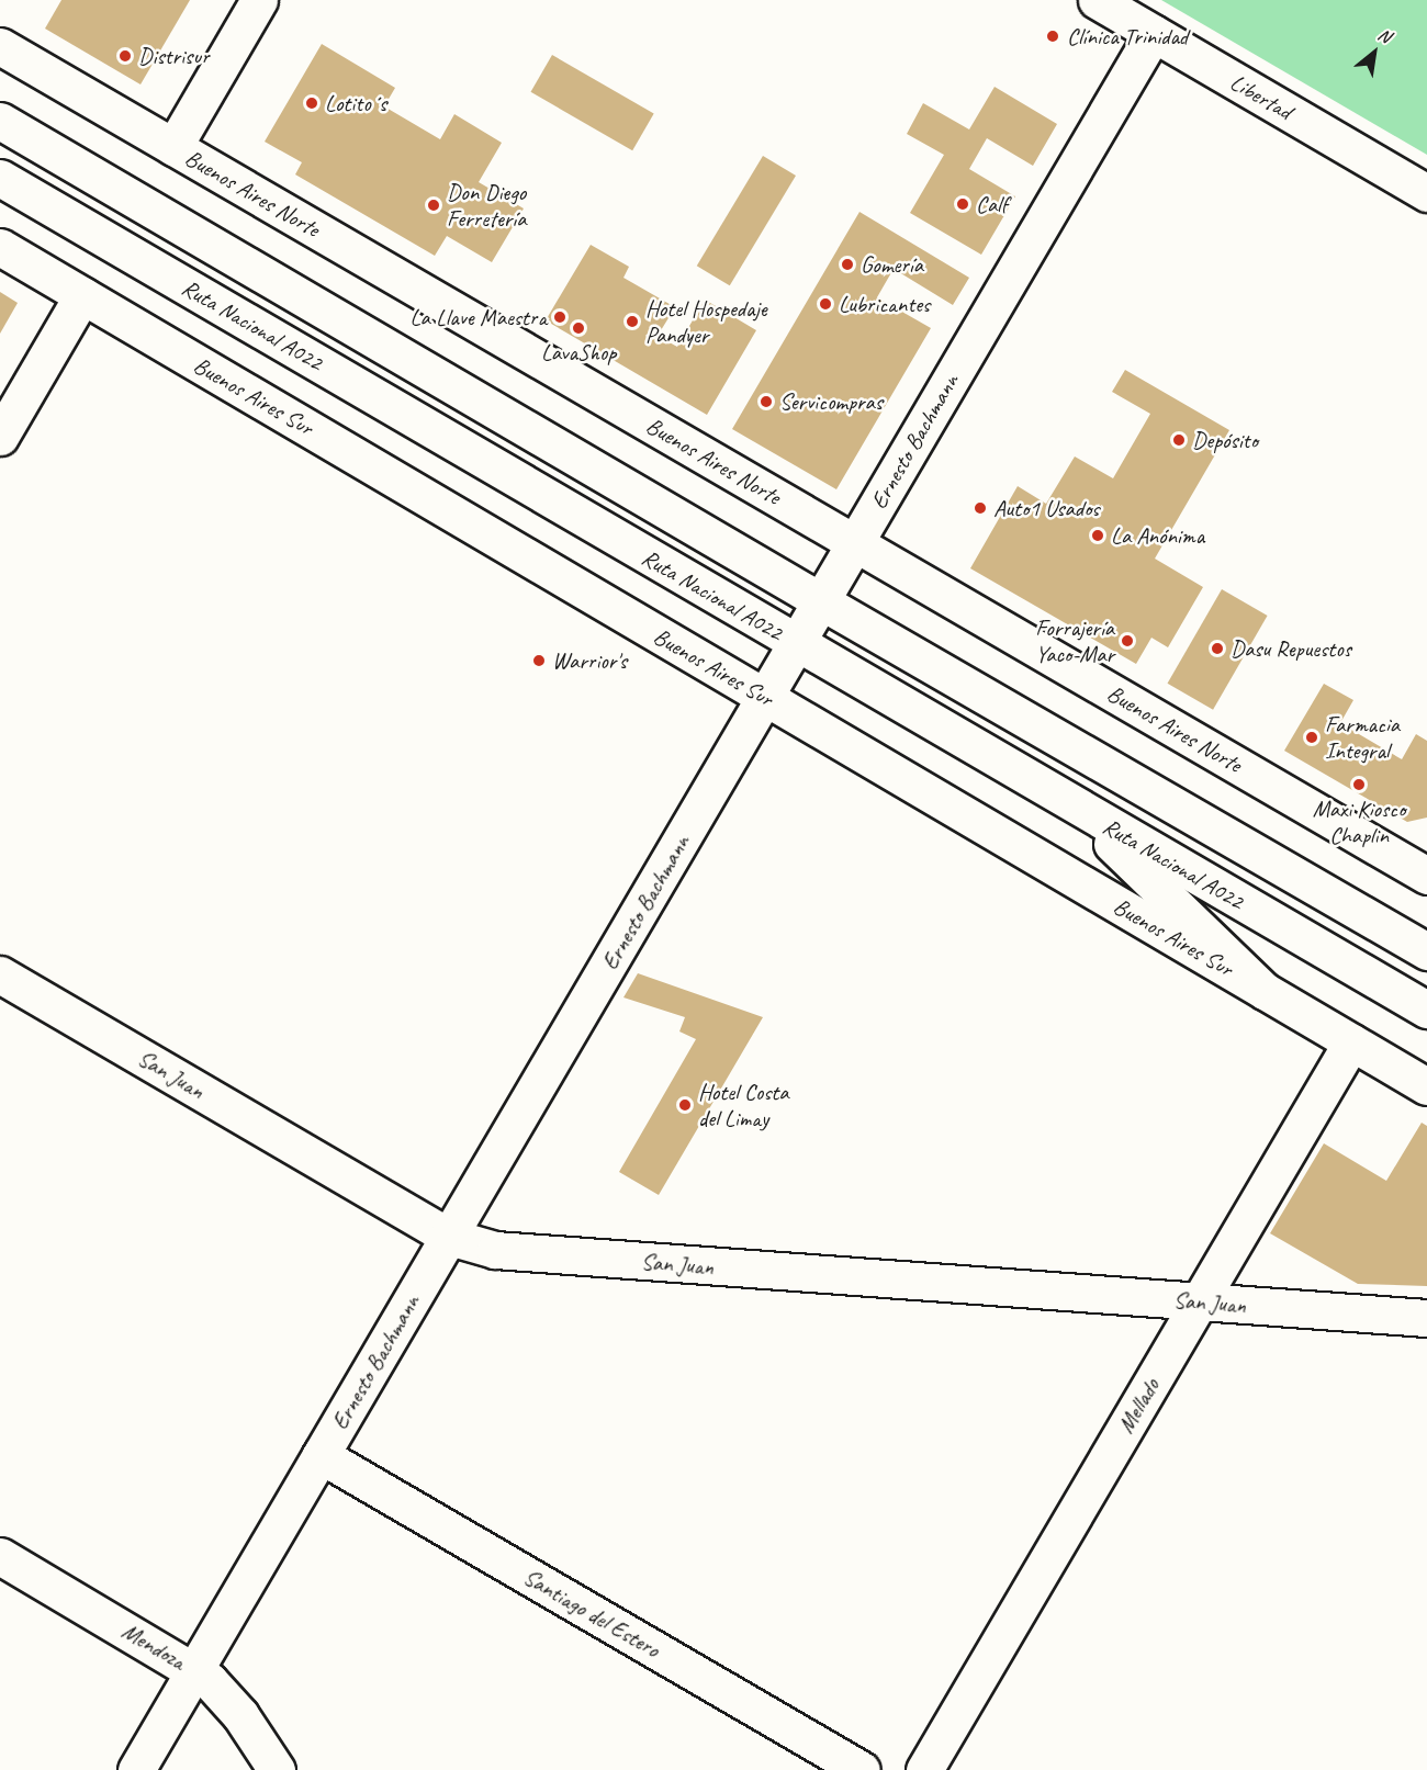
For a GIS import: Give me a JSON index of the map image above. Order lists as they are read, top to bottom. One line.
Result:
{"streets":{"main road":["Libertad","Buenos Aires Norte","Ruta Nacional A022","Buenos Aires Sur","Ernesto Bachmann","San Juan","Mellado","Santiago del Estero","Mendoza"]},"crossings":[["Libertad","Ernesto Bachmann"],["Buenos Aires Norte","Ernesto Bachmann"],["Ruta Nacional A022","Ernesto Bachmann"],["Buenos Aires Sur","Ernesto Bachmann"],["Buenos Aires Sur","Mellado"],["Ernesto Bachmann","San Juan"],["Ernesto Bachmann","Santiago del Estero"],["Ernesto Bachmann","Mendoza"],["San Juan","Mellado"]],"places":["Clínica Trinidad","Distrisur","Lotito´s","Calf","Don Diego Ferretería","Gomería","Lubricantes","La Llave Maestra","Hotel Hospedaje Pandyer","LavaShop","Servicompras","Depósito","Auto1 Usados","La Anónima","Forrajería Yaco-Mar","Dasu Repuestos","Warrior's","Farmacia Integral","Maxi Kiosco Chaplin","Hotel Costa del Limay"],"north":"top right"}
